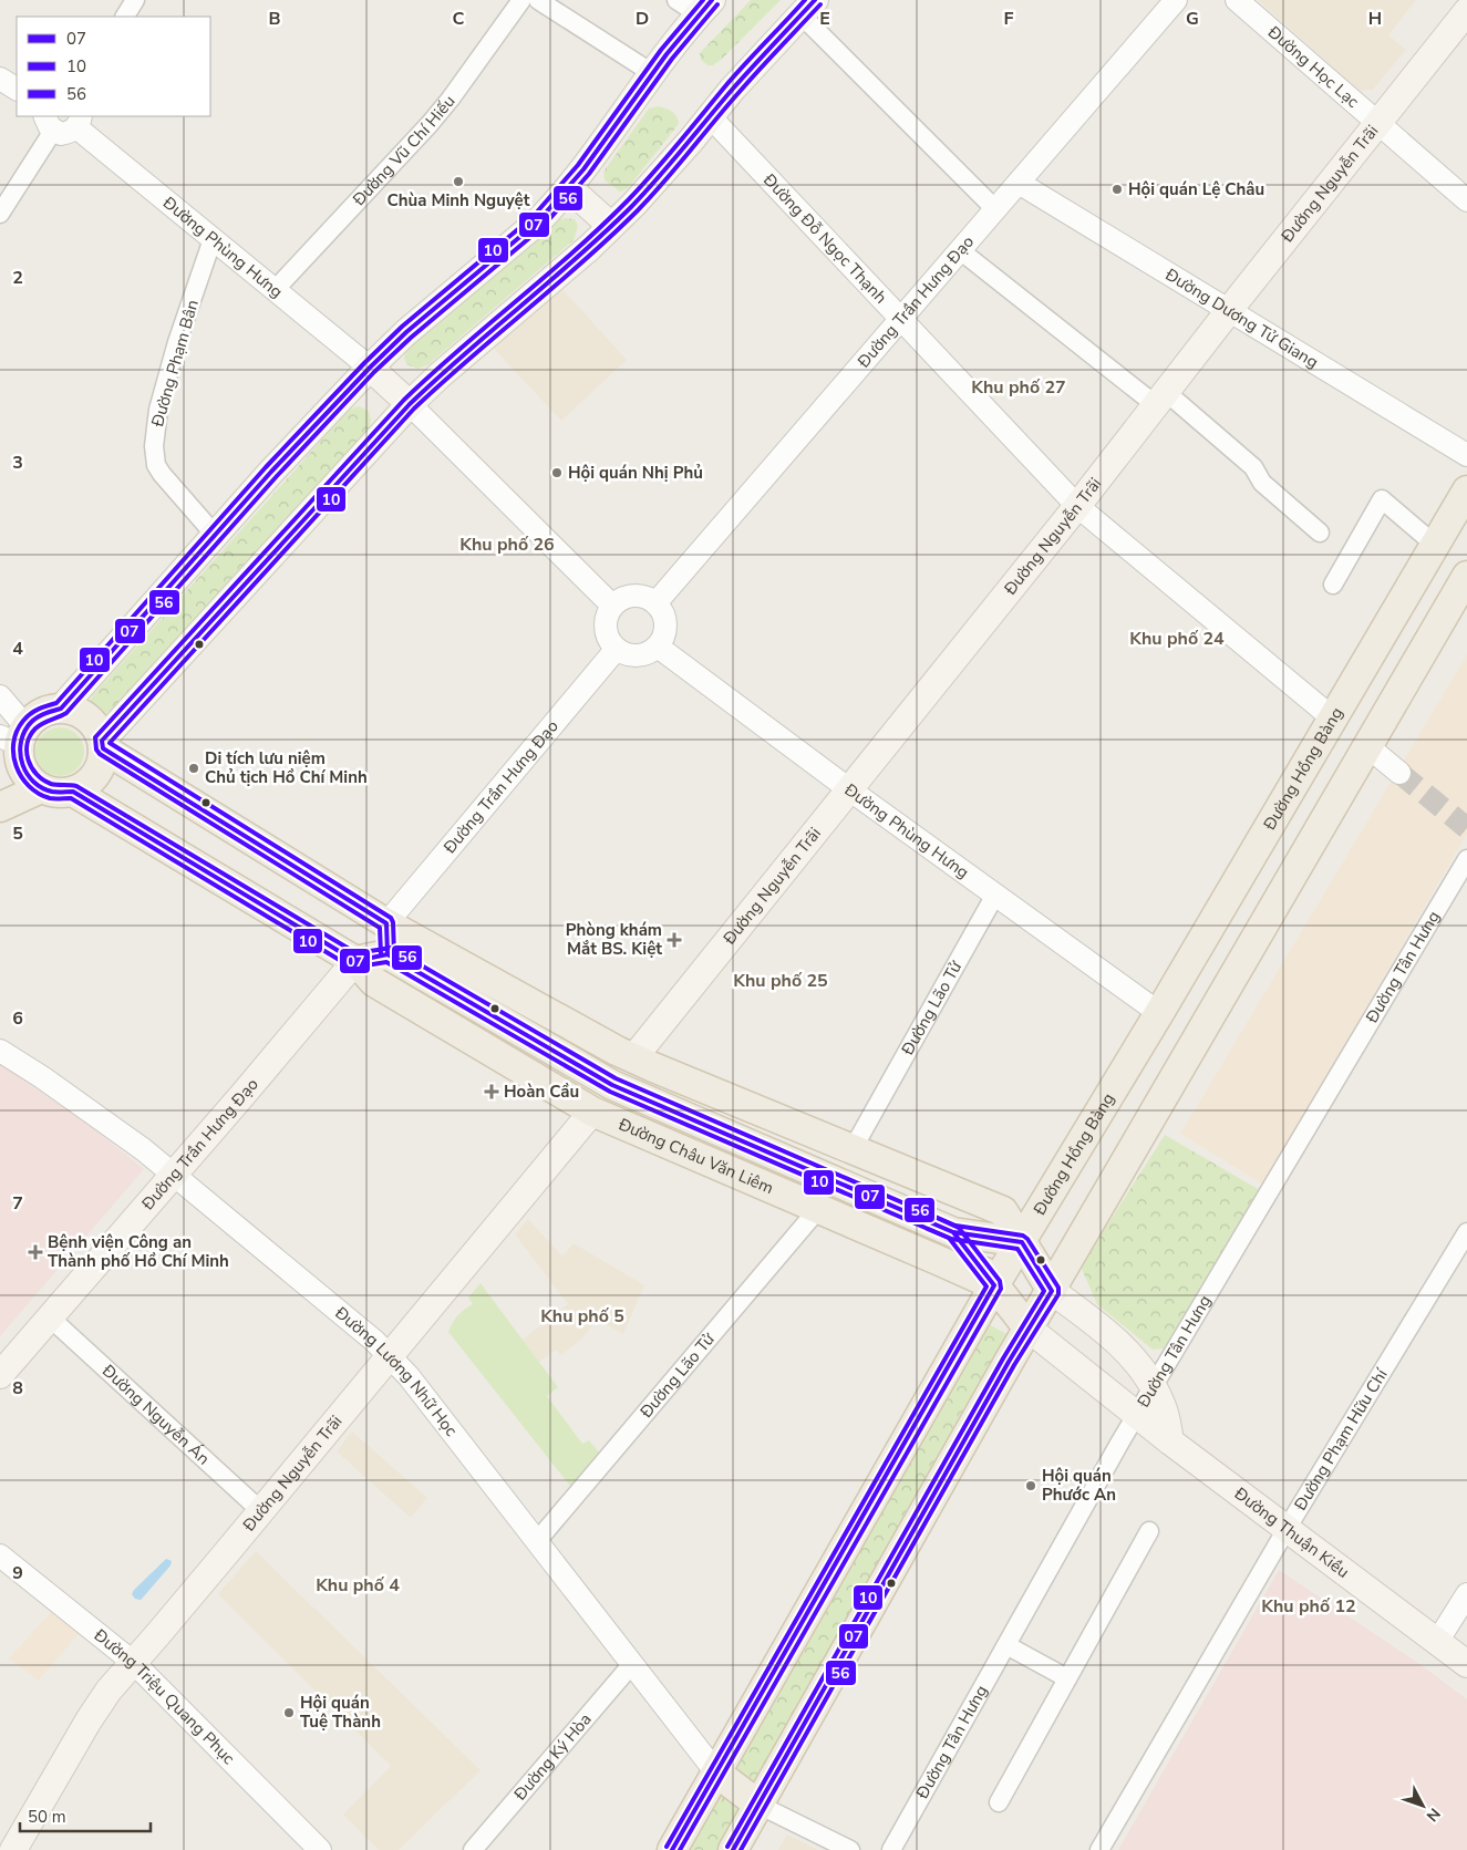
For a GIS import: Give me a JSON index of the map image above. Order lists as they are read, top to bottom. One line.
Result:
{"streets":{"main road":["Đường Nguyễn Trãi","Đường Trần Hưng Đạo","Đường Hồng Bàng","Đường Châu Văn Liêm","Đường Thuận Kiều"],"street":["Đường Học Lạc","Đường Vũ Chí Hiếu","Đường Đỗ Ngọc Thạnh","Đường Phùng Hưng","Đường Dương Tử Giang","Đường Phạm Bân","Đường Tân Hưng","Đường Lão Tử","Đường Lương Nhữ Học","Đường Nguyễn Án","Đường Phạm Hữu Chí","Đường Triệu Quang Phục","Đường Ký Hòa"]},"crossings":[["Đường Học Lạc","Đường Nguyễn Trãi"],["Đường Vũ Chí Hiếu","Đường Phùng Hưng"],["Đường Nguyễn Trãi","Đường Đỗ Ngọc Thạnh"],["Đường Nguyễn Trãi","Đường Phùng Hưng"],["Đường Nguyễn Trãi","Đường Dương Tử Giang"],["Đường Nguyễn Trãi","Đường Châu Văn Liêm"],["Đường Nguyễn Trãi","Đường Lương Nhữ Học"],["Đường Nguyễn Trãi","Đường Nguyễn Án"],["Đường Nguyễn Trãi","Đường Triệu Quang Phục"],["Đường Đỗ Ngọc Thạnh","Đường Trần Hưng Đạo"],["Đường Đỗ Ngọc Thạnh","Đường Hồng Bàng"],["Đường Phùng Hưng","Đường Trần Hưng Đạo"],["Đường Phùng Hưng","Đường Phạm Bân"],["Đường Phùng Hưng","Đường Hồng Bàng"],["Đường Phùng Hưng","Đường Lão Tử"],["Đường Trần Hưng Đạo","Đường Dương Tử Giang"],["Đường Trần Hưng Đạo","Đường Châu Văn Liêm"],["Đường Trần Hưng Đạo","Đường Lương Nhữ Học"],["Đường Trần Hưng Đạo","Đường Nguyễn Án"],["Đường Hồng Bàng","Đường Châu Văn Liêm"],["Đường Hồng Bàng","Đường Lương Nhữ Học"],["Đường Tân Hưng","Đường Thuận Kiều"],["Đường Lão Tử","Đường Châu Văn Liêm"],["Đường Lão Tử","Đường Lương Nhữ Học"],["Đường Lương Nhữ Học","Đường Ký Hòa"],["Đường Phạm Hữu Chí","Đường Thuận Kiều"]],"districts":["Khu phố 27","Khu phố 26","Khu phố 24","Khu phố 25","Khu phố 5","Khu phố 4","Khu phố 12"],"places":{"other":["Chùa Minh Nguyệt","Hội quán Lệ Châu","Hội quán Nhị Phủ","Di tích lưu niệm Chủ tịch Hồ Chí Minh","Hội quán Phước An","Hội quán Tuệ Thành"],"health":["Phòng khám Mắt BS. Kiệt","Hoàn Cầu","Bệnh viện Công an Thành phố Hồ Chí Minh"]},"lines":["transit line 07","transit line 10","transit line 56"],"legend":["07","10","56"],"scale_bar":"50 m","north":"bottom right","grid":{"columns":["B","C","D","E","F","G","H"],"rows":["2","3","4","5","6","7","8","9"]}}
